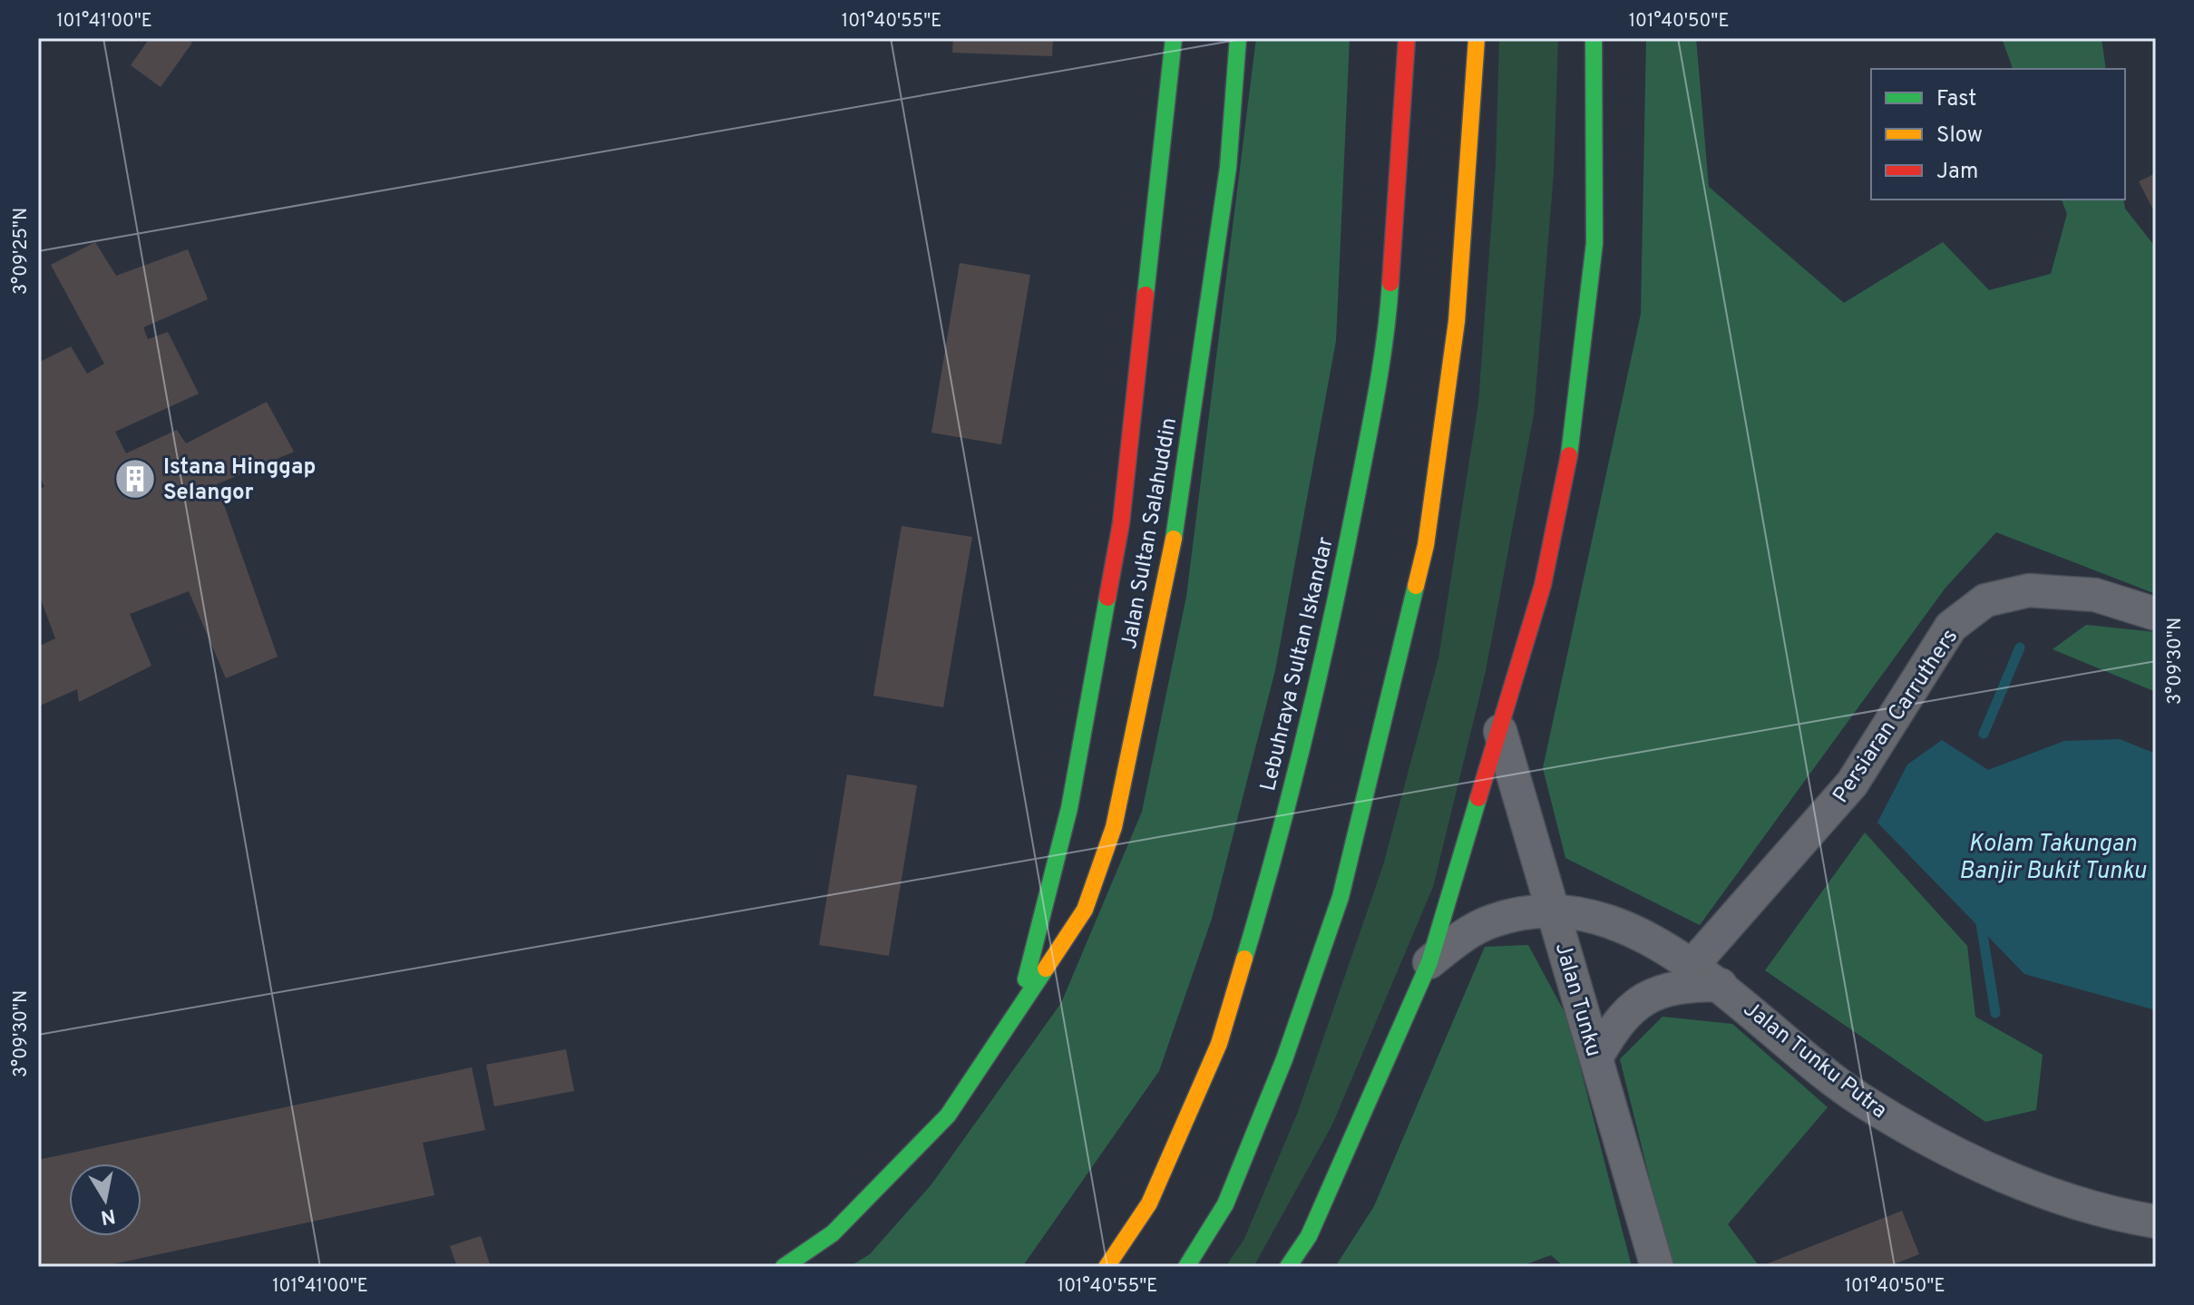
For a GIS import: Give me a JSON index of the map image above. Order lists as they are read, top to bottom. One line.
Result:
{"streets":{"main road":["Jalan Sultan Salahuddin","Lebuhraya Sultan Iskandar"],"street":["Persiaran Carruthers","Jalan Tunku","Jalan Tunku Putra"]},"crossings":[["Persiaran Carruthers","Jalan Tunku Putra"],["Jalan Tunku","Jalan Tunku Putra"]],"water":["Kolam Takungan Banjir Bukit Tunku"],"places":{"building":["Istana Hinggap Selangor"]},"legend":["Fast","Slow","Jam"],"north":"bottom","coordinates":["101°41'00\"E","101°40'55\"E","101°40'50\"E","3°09'25\"N","3°09'30\"N"]}
